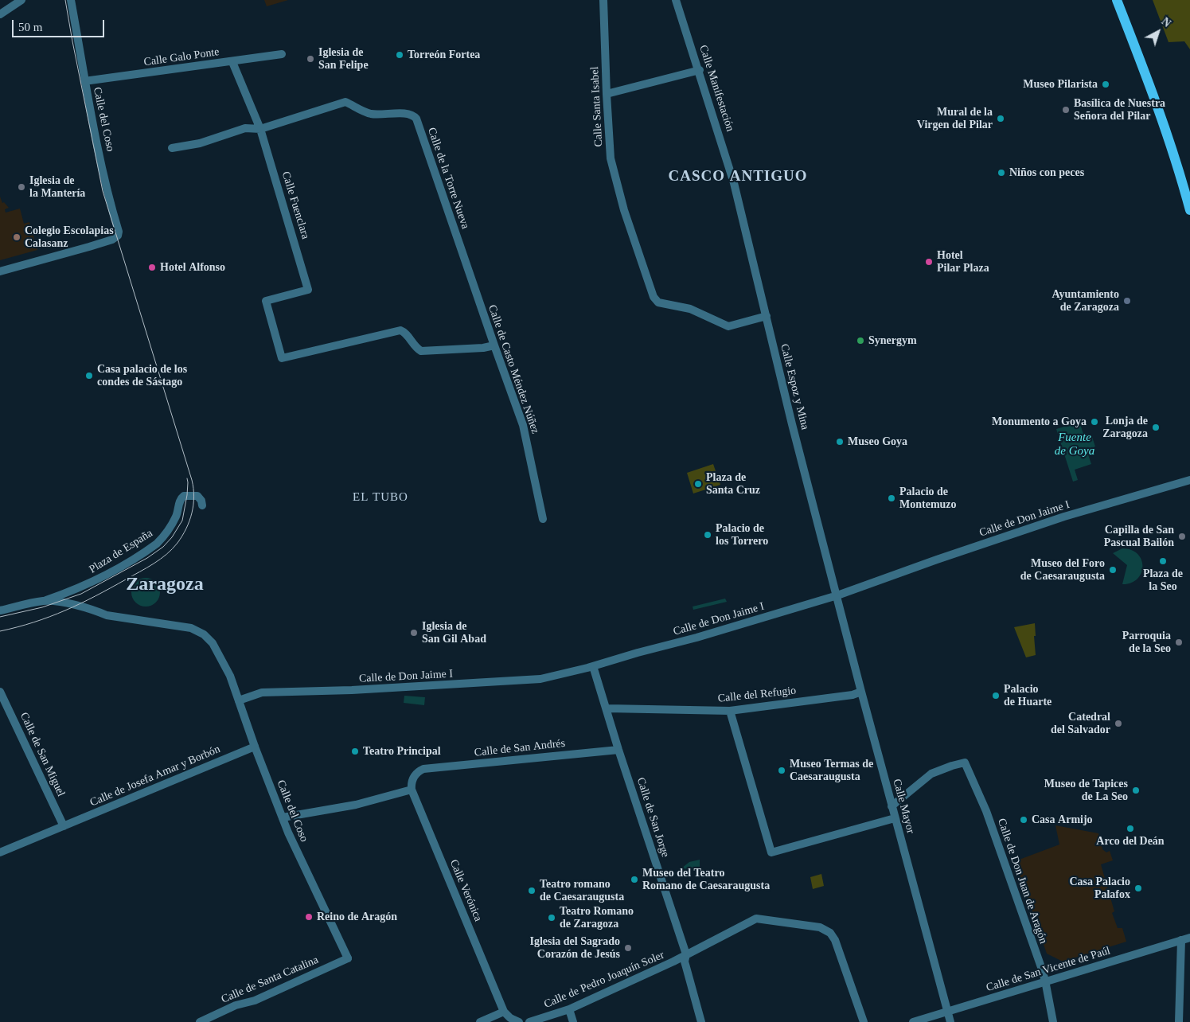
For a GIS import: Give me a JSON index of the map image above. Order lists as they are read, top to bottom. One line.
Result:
{"streets":{"street":["Calle Galo Ponte","Calle Manifestación","Calle Santa Isabel","Calle del Coso","Calle de la Torre Nueva","Calle Fuenclara","Calle de Casto Méndez Núñez","Calle Espoz y Mina","Calle de Don Jaime I","Plaza de España","Calle del Refugio","Calle de San Andrés","Calle de San Miguel","Calle de Josefa Amar y Borbón","Calle Mayor","Calle de San Jorge","Calle de Don Juan de Aragón","Calle Verónica","Calle de San Vicente de Paúl","Calle de Santa Catalina","Calle de Pedro Joaquín Soler"]},"crossings":[["Calle Galo Ponte","Calle del Coso"],["Calle Galo Ponte","Calle Fuenclara"],["Calle Manifestación","Calle Espoz y Mina"],["Calle Santa Isabel","Calle Espoz y Mina"],["Calle del Coso","Calle de Don Jaime I"],["Calle del Coso","Plaza de España"],["Calle del Coso","Calle de Josefa Amar y Borbón"],["Calle del Coso","Calle de Santa Catalina"],["Calle de la Torre Nueva","Calle Fuenclara"],["Calle de la Torre Nueva","Calle de Casto Méndez Núñez"],["Calle Fuenclara","Calle de Casto Méndez Núñez"],["Calle Espoz y Mina","Calle de Don Jaime I"],["Calle Espoz y Mina","Calle Mayor"],["Calle de Don Jaime I","Calle Mayor"],["Calle de Don Jaime I","Calle de San Jorge"],["Calle del Refugio","Calle Mayor"],["Calle del Refugio","Calle de San Jorge"],["Calle de San Andrés","Calle de San Jorge"],["Calle de San Andrés","Calle Verónica"],["Calle de San Miguel","Calle de Josefa Amar y Borbón"],["Calle Mayor","Calle de Don Juan de Aragón"],["Calle Mayor","Calle de San Vicente de Paúl"],["Calle de San Jorge","Calle de Pedro Joaquín Soler"],["Calle de Don Juan de Aragón","Calle de San Vicente de Paúl"]],"districts":["CASCO ANTIGUO","EL TUBO","Zaragoza"],"water":["Fuente de Goya"],"places":["Torreón Fortea","Iglesia de San Felipe","Museo Pilarista","Basílica de Nuestra Señora del Pilar","Mural de la Virgen del Pilar","Niños con peces","Iglesia de la Mantería","Colegio Escolapias Calasanz","Hotel Pilar Plaza","Hotel Alfonso","Ayuntamiento de Zaragoza","Synergym","Casa palacio de los condes de Sástago","Monumento a Goya","Lonja de Zaragoza","Museo Goya","Plaza de Santa Cruz","Palacio de Montemuzo","Palacio de los Torrero","Capilla de San Pascual Bailón","Plaza de la Seo","Museo del Foro de Caesaraugusta","Iglesia de San Gil Abad","Parroquia de la Seo","Palacio de Huarte","Catedral del Salvador","Teatro Principal","Museo Termas de Caesaraugusta","Museo de Tapices de La Seo","Casa Armijo","Arco del Deán","Museo del Teatro Romano de Caesaraugusta","Casa Palacio Palafox","Teatro romano de Caesaraugusta","Reino de Aragón","Teatro Romano de Zaragoza","Iglesia del Sagrado Corazón de Jesús"],"scale_bar":"50 m","north":"top right"}
